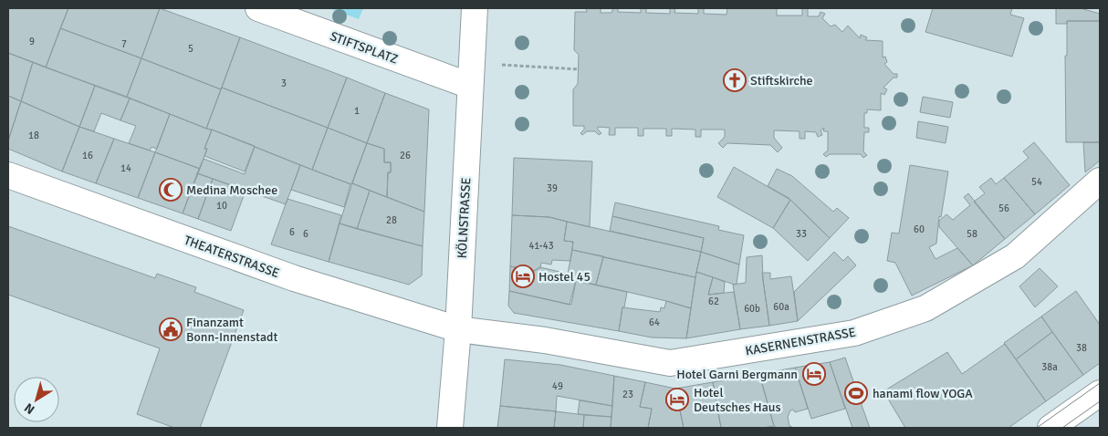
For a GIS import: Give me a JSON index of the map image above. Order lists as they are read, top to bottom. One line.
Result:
{"streets":{"street":["STIFTSPLATZ","KÖLNSTRASSE","THEATERSTRASSE","KASERNENSTRASSE"]},"crossings":[["STIFTSPLATZ","KÖLNSTRASSE"],["KÖLNSTRASSE","THEATERSTRASSE"],["KÖLNSTRASSE","KASERNENSTRASSE"],["THEATERSTRASSE","KASERNENSTRASSE"]],"places":{"church":["Stiftskirche"],"mosque":["Medina Moschee"],"hotel":["Hostel 45","Hotel Garni Bergmann","Hotel Deutsches Haus"],"public building":["Finanzamt Bonn-Innenstadt"],"sports":["hanami flow YOGA"]},"house_numbers":["9","7","5","3","1","18","16","26","14","54","39","10","56","28","60","6","6","33","58","41-43","62","60a","60b","64","38","38a","49","23"],"north":"bottom left"}
